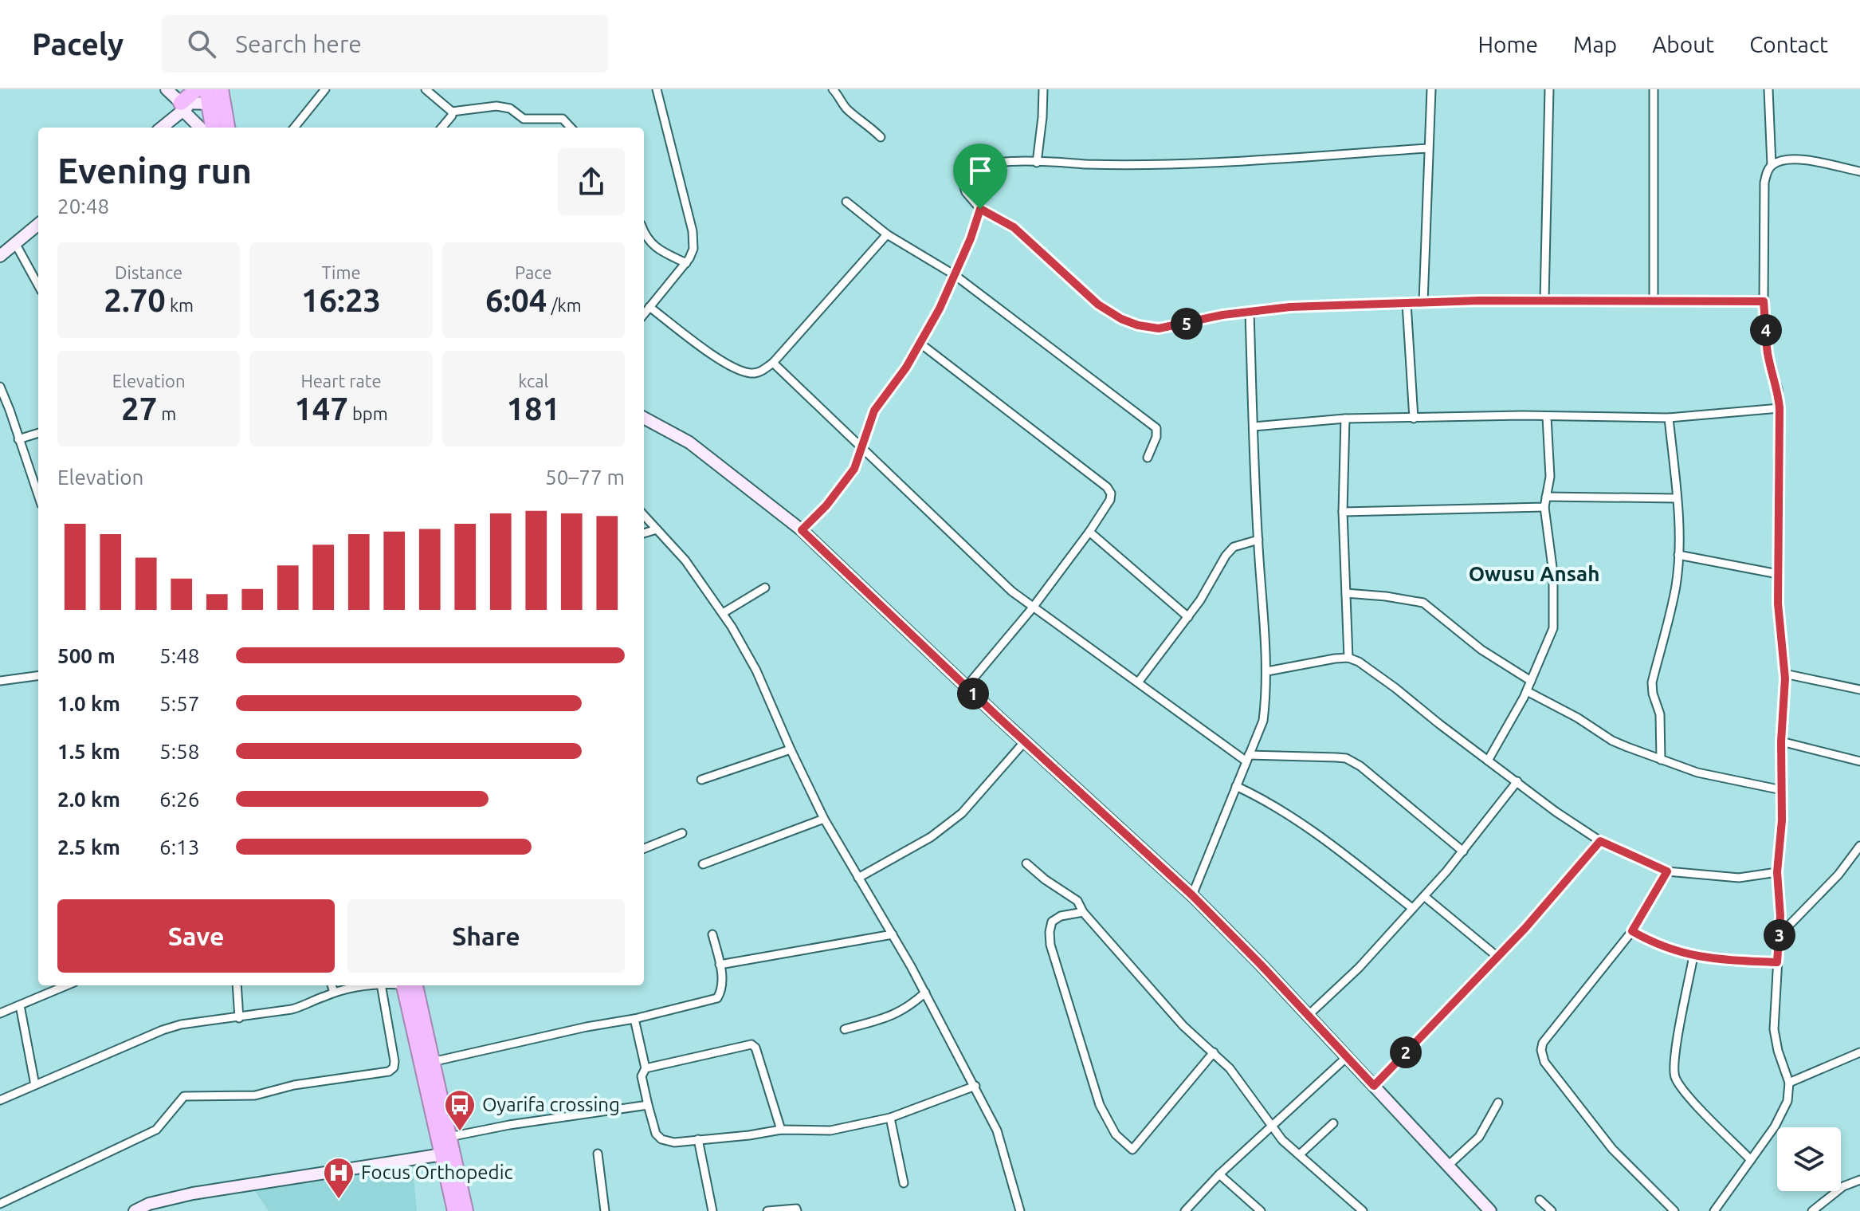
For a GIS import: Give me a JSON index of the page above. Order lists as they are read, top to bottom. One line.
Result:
{"districts":["Owusu Ansah"],"places":{"bus stop":["Oyarifa crossing"],"hospital":["Focus Orthopedic"]},"page":{"header":"Pacely","search":"Search here","nav":["Home","Map","About","Contact"],"heading":["Evening run","20:48"],"stats":[["Distance","2.70 km"],["Time","16:23"],["Pace","6:04 /km"],["Elevation","27 m"],["Heart rate","147 bpm"],["kcal","181"]],"pins":["5","4","1","3","2"],"chart":["Elevation","50–77 m"],"list":[{"name":"500 m","note":"5:48"},{"name":"1.0 km","note":"5:57"},{"name":"1.5 km","note":"5:58"},{"name":"2.0 km","note":"6:26"},{"name":"2.5 km","note":"6:13"}],"buttons":["Save","Share"]}}
